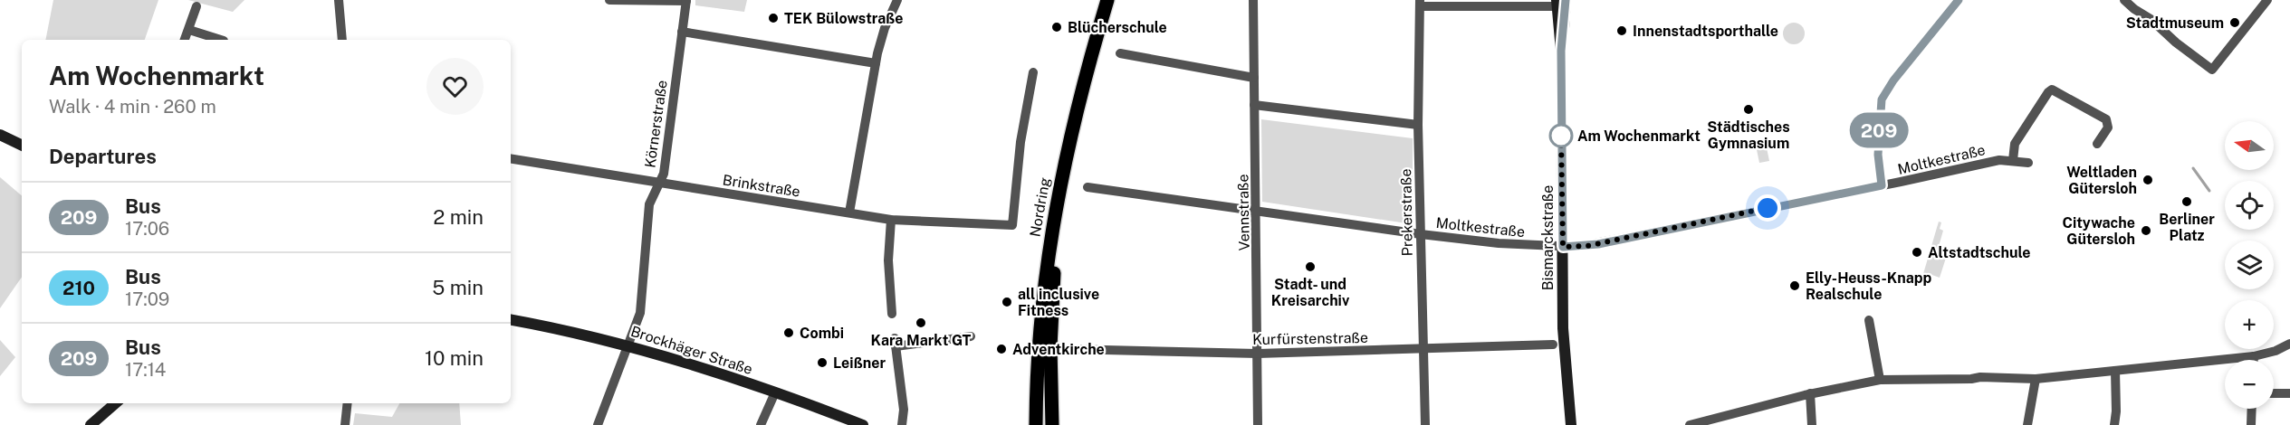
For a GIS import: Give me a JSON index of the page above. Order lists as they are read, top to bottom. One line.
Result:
{"streets":{"main road":["Nordring"],"street":["Körnerstraße","Moltkestraße","Brinkstraße","Vennstraße","Prekerstraße","Bismarckstraße","Kurfürstenstraße","Brockhäger Straße"]},"crossings":[["Körnerstraße","Brinkstraße"],["Körnerstraße","Brockhäger Straße"],["Moltkestraße","Vennstraße"],["Moltkestraße","Prekerstraße"],["Moltkestraße","Bismarckstraße"],["Vennstraße","Kurfürstenstraße"],["Prekerstraße","Kurfürstenstraße"]],"places":["TEK Bülowstraße","Stadtmuseum","Blücherschule","Innenstadtsporthalle","Städtisches Gymnasium","Am Wochenmarkt","Weltladen Gütersloh","Berliner Platz","Citywache Gütersloh","Altstadtschule","Stadt- und Kreisarchiv","Elly-Heuss-Knapp Realschule","all inclusive Fitness","Kara Markt GT","Combi","Adventkirche","Leißner"],"lines":["bus line 209"],"north":"left","page":{"on_map":"209","heading":[["Am Wochenmarkt","Walk · 4 min · 260 m"],"Departures"],"map_buttons":["+","−"],"list":[{"mark":"209","name":"Bus","note":"17:06","value":"2 min"},{"mark":"210","name":"Bus","note":"17:09","value":"5 min"},{"mark":"209","name":"Bus","note":"17:14","value":"10 min"}]}}
